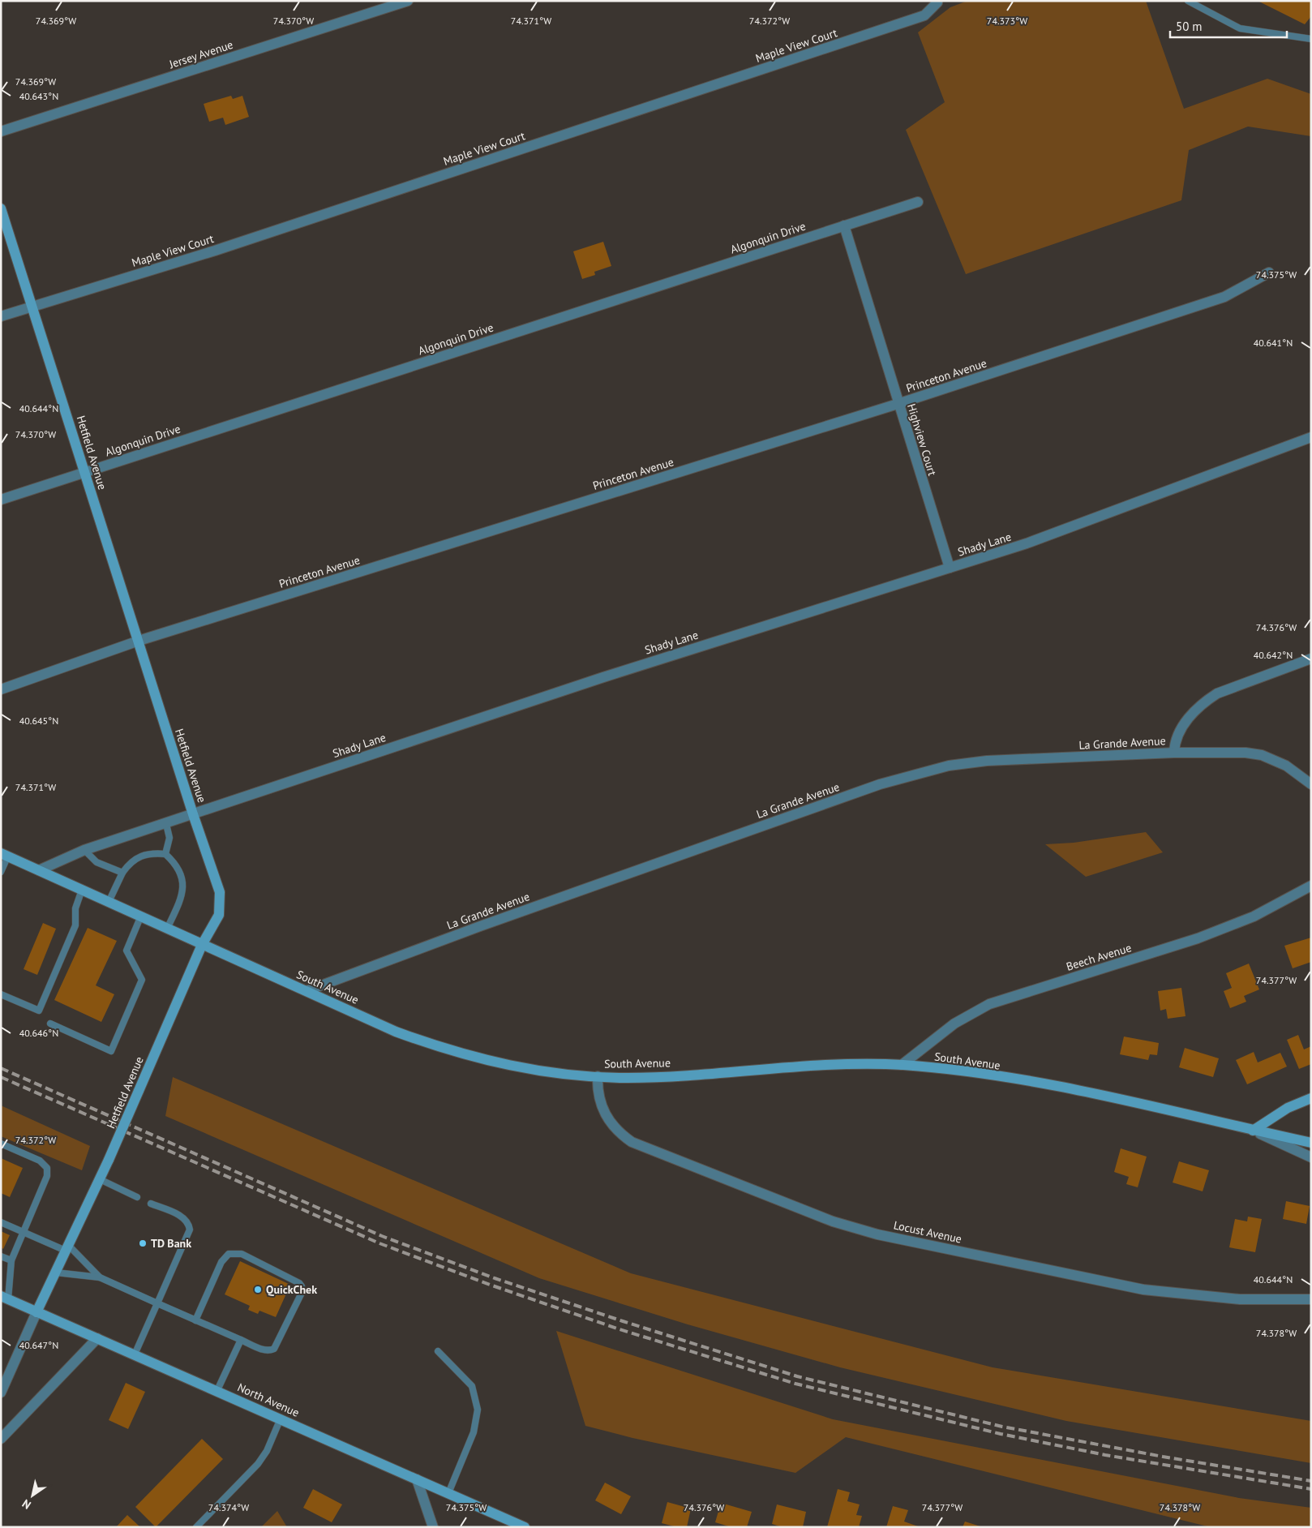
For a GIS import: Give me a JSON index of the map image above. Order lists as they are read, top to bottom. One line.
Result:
{"streets":{"main road":["Hetfield Avenue","South Avenue","North Avenue"],"street":["Maple View Court","Jersey Avenue","Algonquin Drive","Princeton Avenue","Highview Court","Shady Lane","La Grande Avenue","Beech Avenue","Locust Avenue"]},"crossings":[["Maple View Court","Hetfield Avenue"],["Algonquin Drive","Highview Court"],["Algonquin Drive","Hetfield Avenue"],["Princeton Avenue","Highview Court"],["Princeton Avenue","Hetfield Avenue"],["Highview Court","Shady Lane"],["Hetfield Avenue","Shady Lane"],["Hetfield Avenue","South Avenue"],["Hetfield Avenue","North Avenue"],["Shady Lane","South Avenue"],["La Grande Avenue","South Avenue"],["Beech Avenue","South Avenue"],["South Avenue","Locust Avenue"]],"places":["TD Bank","QuickChek"],"scale_bar":"50 m","north":"bottom left","coordinates":["74.369°W","74.370°W","74.371°W","74.372°W","74.373°W","40.643°N","74.375°W","40.641°N","40.644°N","74.376°W","40.642°N","40.645°N","74.377°W","40.646°N","74.378°W","40.647°N","74.374°W"]}
